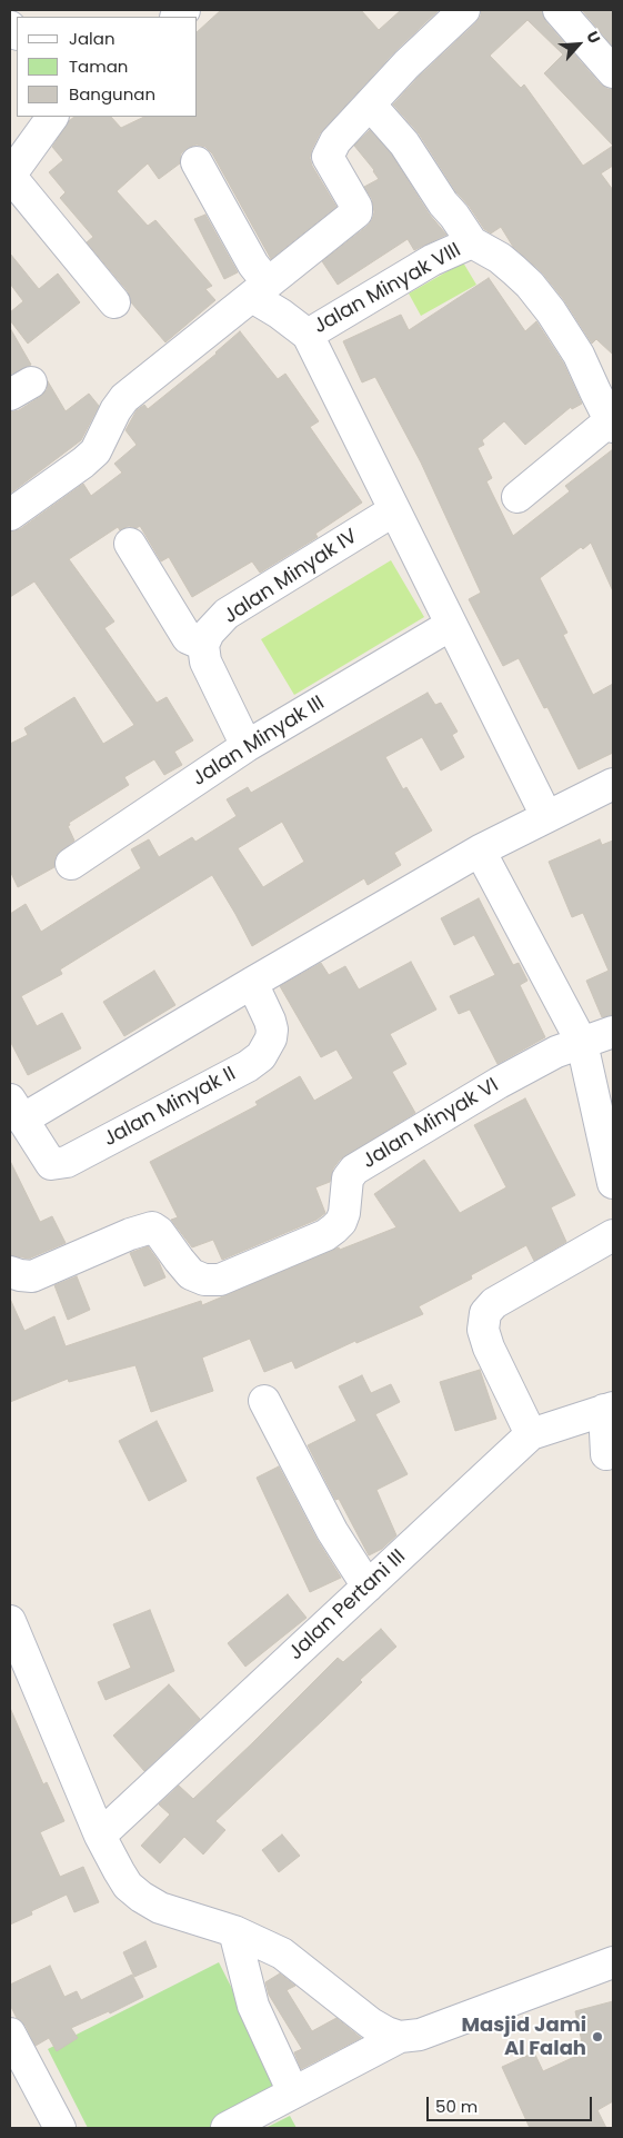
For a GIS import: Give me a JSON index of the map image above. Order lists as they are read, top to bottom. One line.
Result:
{"streets":{"street":["Jalan Minyak VIII","Jalan Minyak IV","Jalan Minyak III","Jalan Minyak II","Jalan Minyak VI","Jalan Pertani III"]},"places":["Masjid Jami Al Falah"],"legend":["Jalan","Taman","Bangunan"],"scale_bar":"50 m","north":"top right"}
